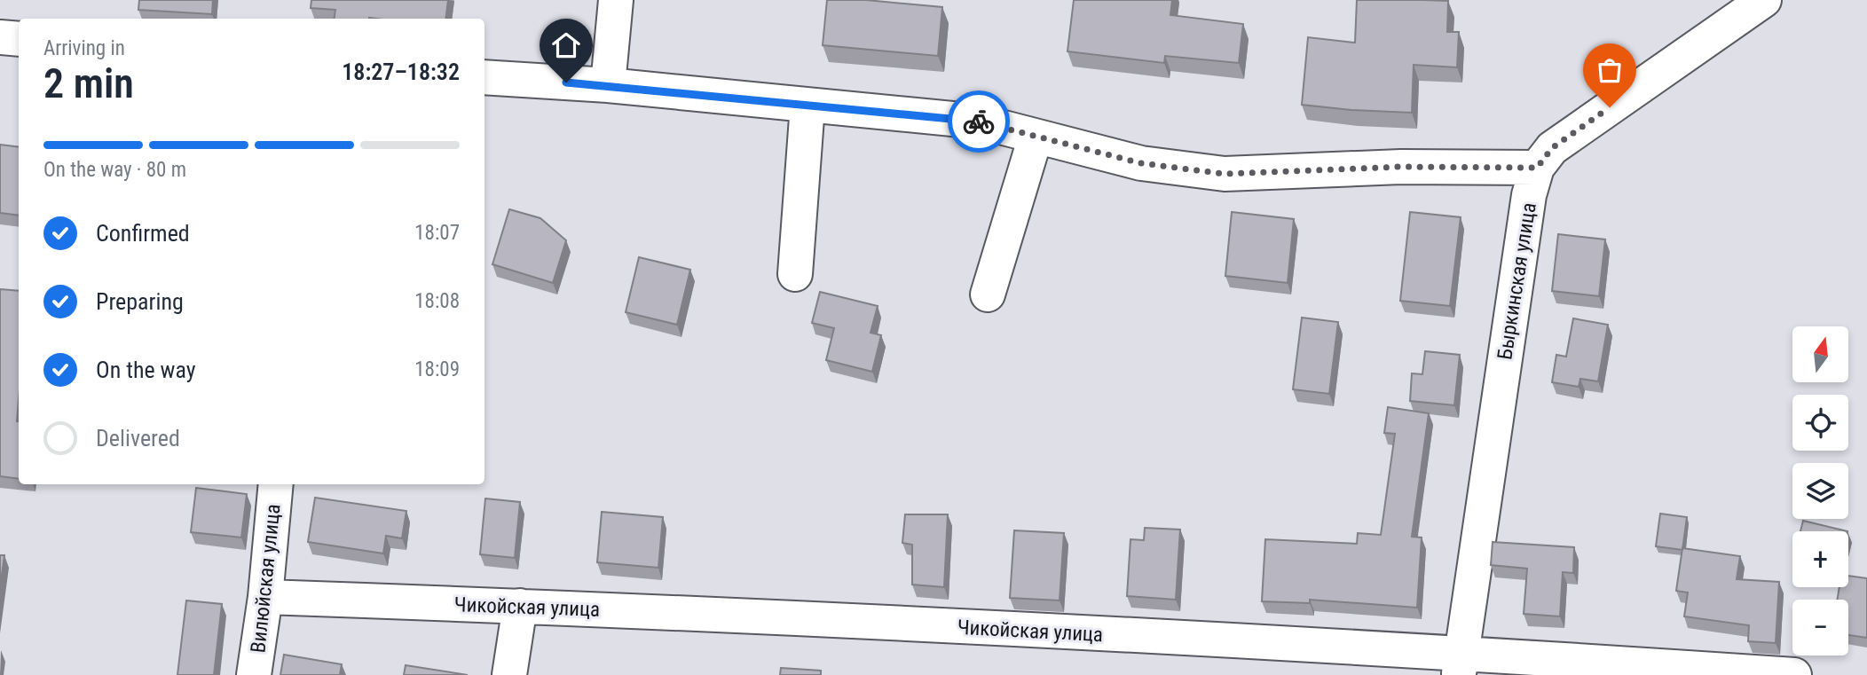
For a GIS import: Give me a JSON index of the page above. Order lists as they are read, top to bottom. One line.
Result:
{"streets":{"street":["Быркинская улица","Вилюйская улица","Чикойская улица"]},"crossings":[["Быркинская улица","Чикойская улица"],["Вилюйская улица","Чикойская улица"]],"north":"top","page":{"heading":["2 min","Arriving in","18:27–18:32"],"bar":"On the way · 80 m","list":[["Confirmed","18:07"],["Preparing","18:08"],["On the way","18:09"],"Delivered"],"map_buttons":["+","−"]}}
